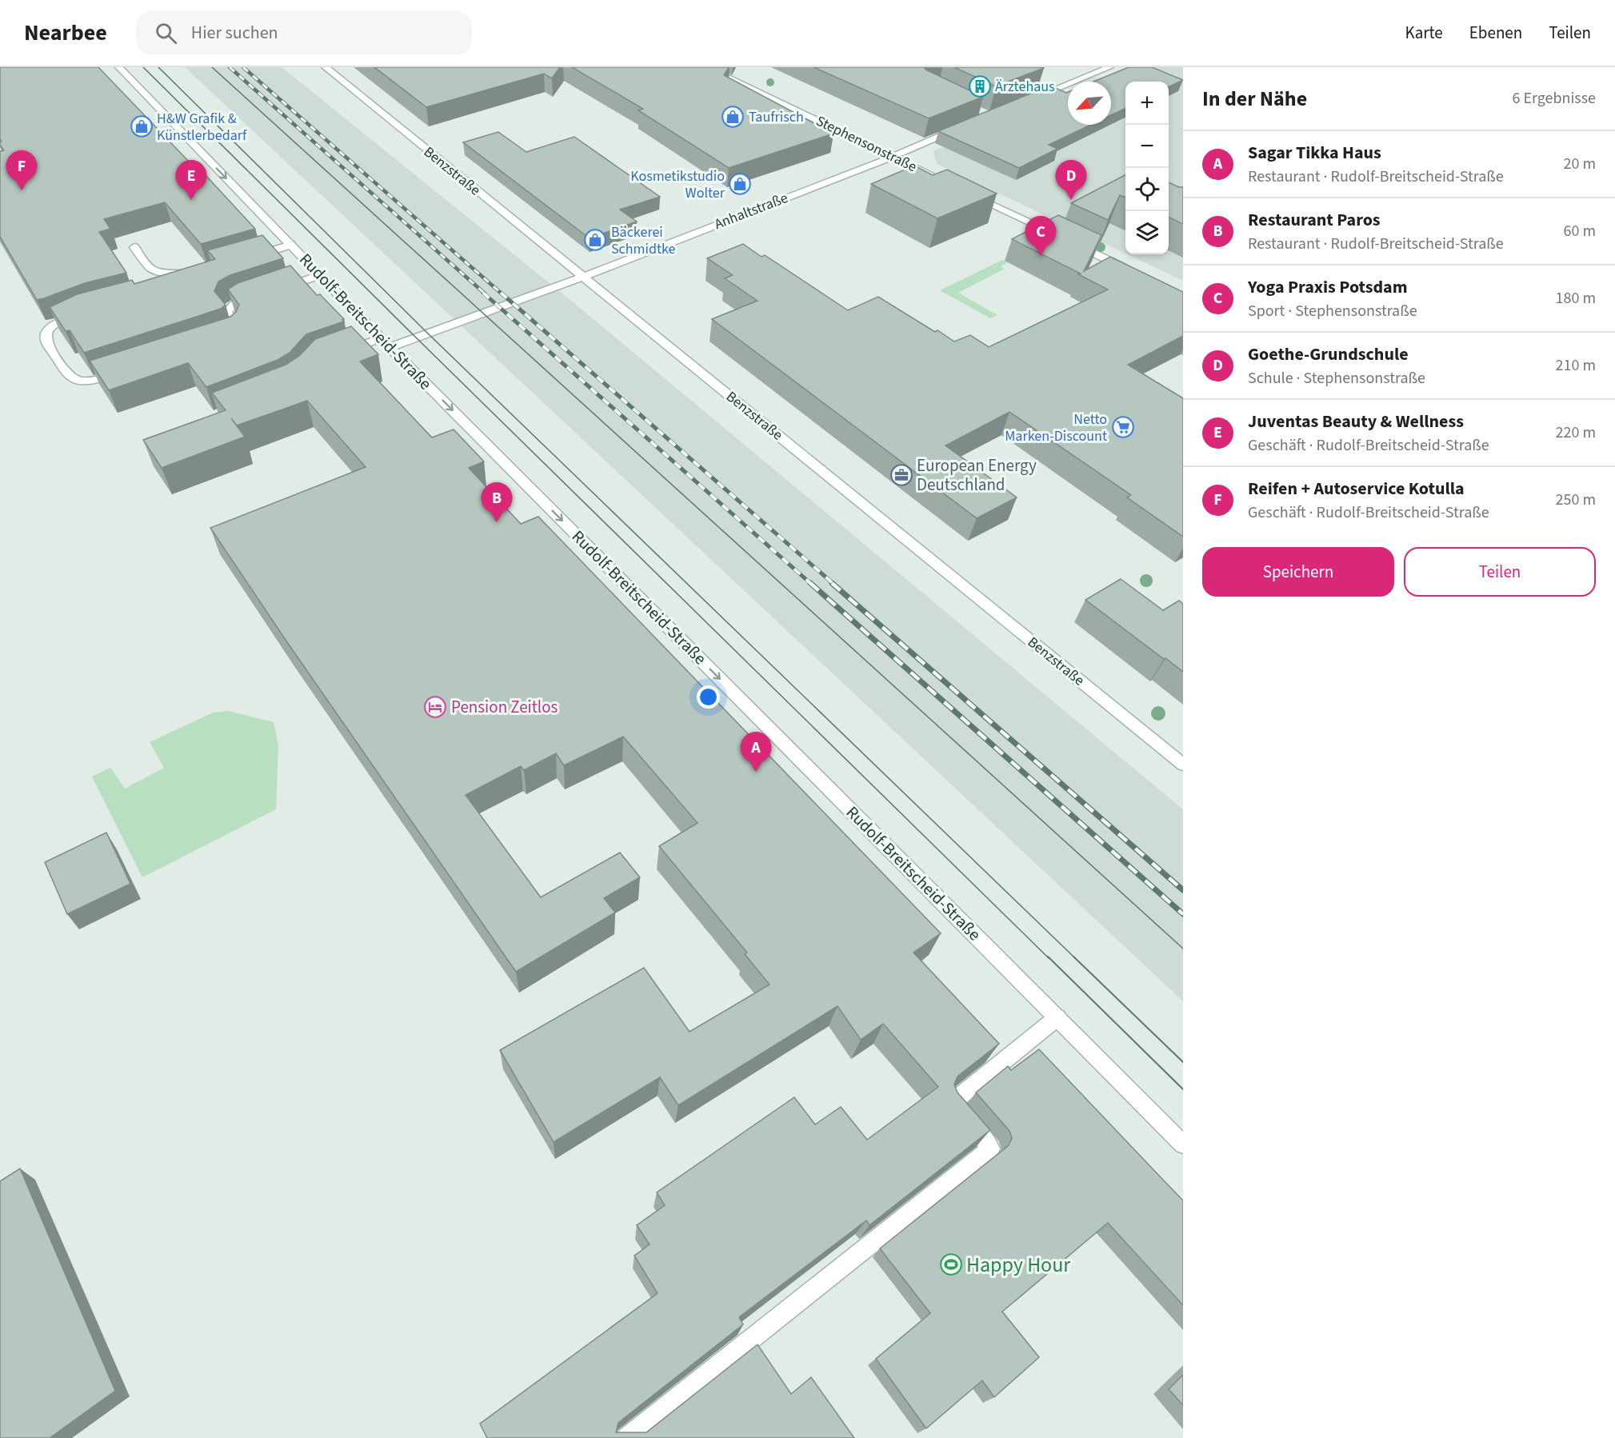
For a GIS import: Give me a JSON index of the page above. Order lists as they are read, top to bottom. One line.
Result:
{"streets":{"street":["Stephensonstraße","Benzstraße","Anhaltstraße","Rudolf-Breitscheid-Straße"]},"crossings":[["Stephensonstraße","Anhaltstraße"],["Benzstraße","Anhaltstraße"],["Anhaltstraße","Rudolf-Breitscheid-Straße"]],"one_way":["Rudolf-Breitscheid-Straße"],"places":{"building":["Ärztehaus"],"shop":["Taufrisch","H&W Grafik & Künstlerbedarf","Kosmetikstudio Wolter","Bäckerei Schmidtke"],"supermarket":["Netto Marken-Discount"],"office":["European Energy Deutschland"],"hotel":["Pension Zeitlos"],"sports":["Happy Hour"]},"north":"bottom left","page":{"header":"Nearbee","search":"Hier suchen","nav":["Karte","Ebenen","Teilen"],"heading":["In der Nähe","6 Ergebnisse"],"map_buttons":["+","−"],"list":[{"mark":"A","name":"Sagar Tikka Haus","note":"Restaurant · Rudolf-Breitscheid-Straße","value":"20 m"},{"mark":"B","name":"Restaurant Paros","note":"Restaurant · Rudolf-Breitscheid-Straße","value":"60 m"},{"mark":"C","name":"Yoga Praxis Potsdam","note":"Sport · Stephensonstraße","value":"180 m"},{"mark":"D","name":"Goethe-Grundschule","note":"Schule · Stephensonstraße","value":"210 m"},{"mark":"E","name":"Juventas Beauty & Wellness","note":"Geschäft · Rudolf-Breitscheid-Straße","value":"220 m"},{"mark":"F","name":"Reifen + Autoservice Kotulla","note":"Geschäft · Rudolf-Breitscheid-Straße","value":"250 m"}],"pins":["F","D","E","C","B","A"],"buttons":["Speichern","Teilen"]}}
